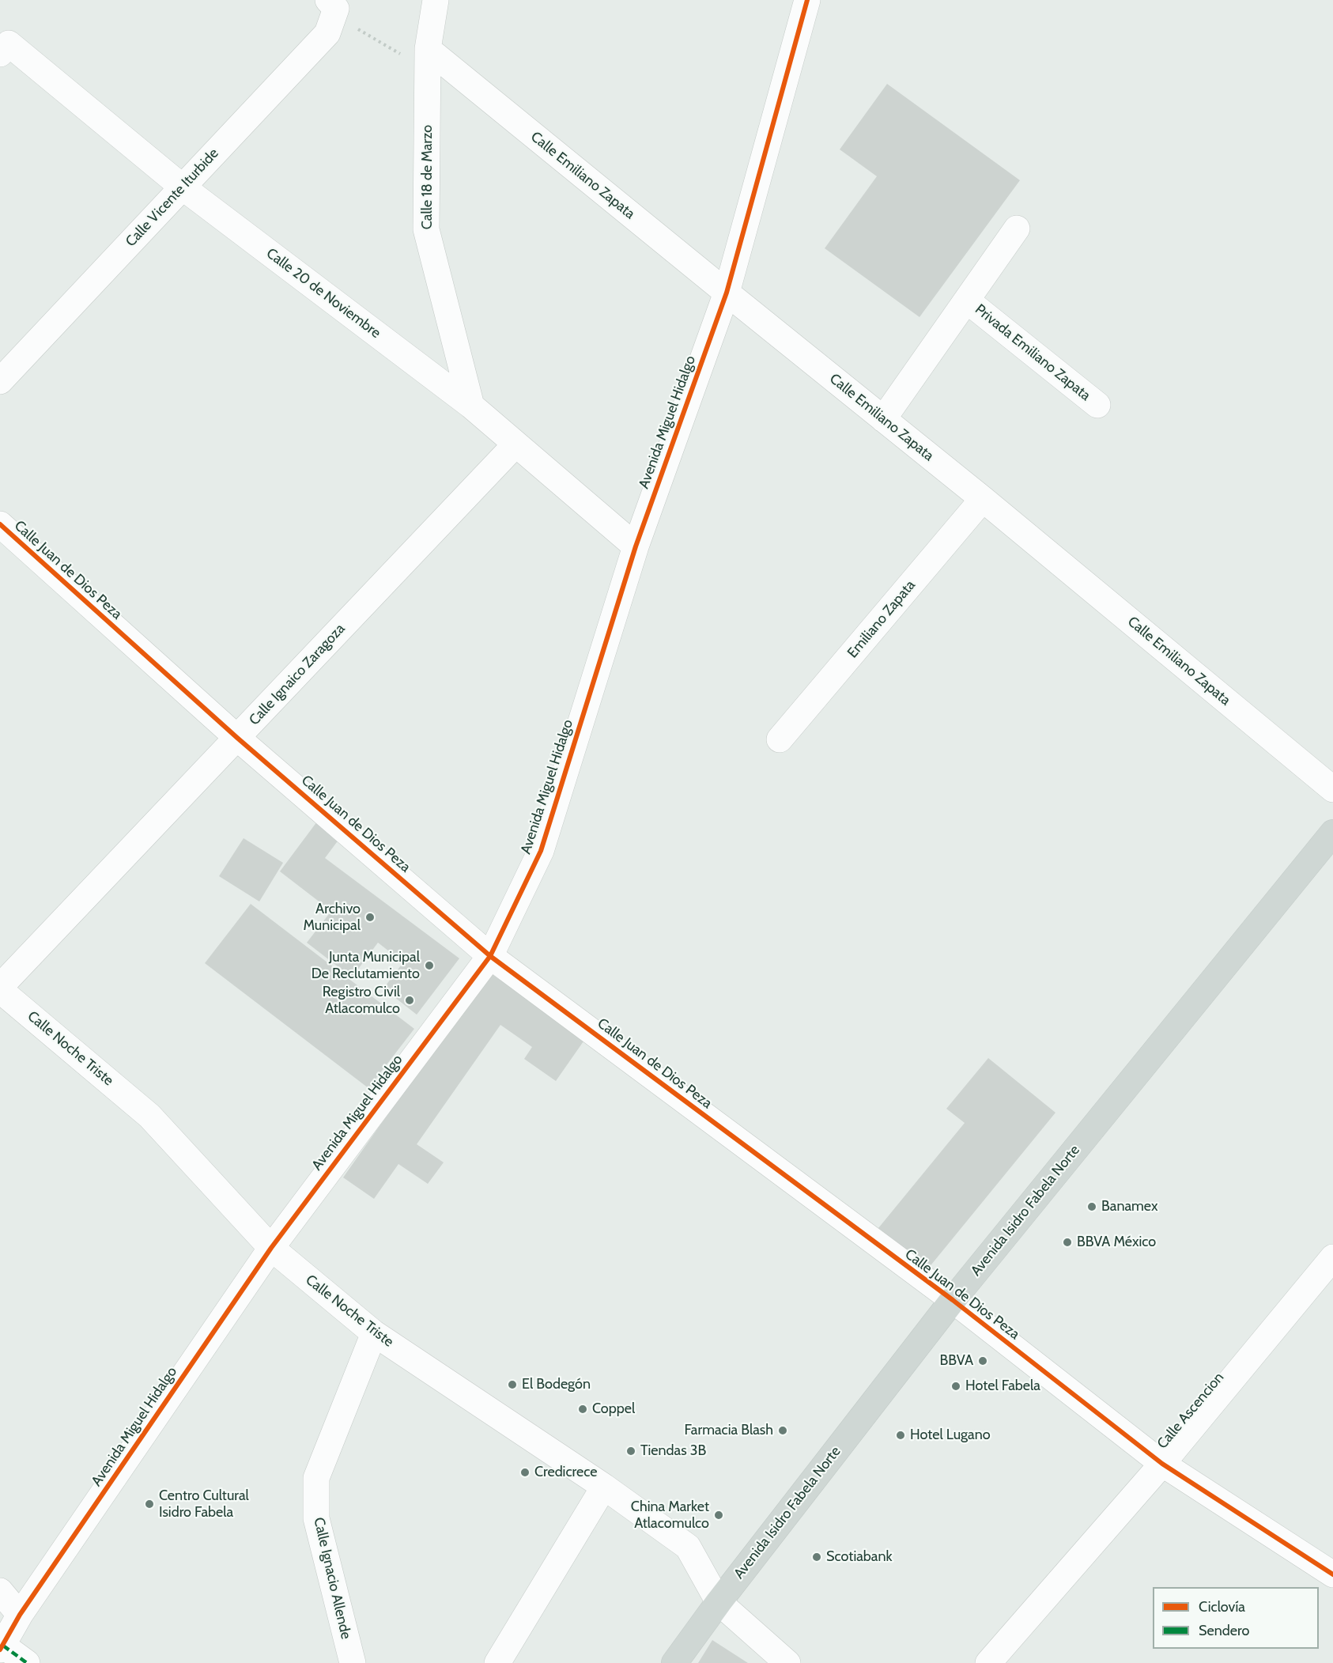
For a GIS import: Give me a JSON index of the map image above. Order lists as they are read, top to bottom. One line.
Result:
{"streets":{"main road":["Avenida Isidro Fabela Norte"],"street":["Calle Emiliano Zapata","Calle 18 de Marzo","Calle Vicente Iturbide","Calle 20 de Noviembre","Privada Emiliano Zapata","Avenida Miguel Hidalgo","Calle Juan de Dios Peza","Emiliano Zapata","Calle Ignaico Zaragoza","Calle Noche Triste","Calle Ascencion","Calle Ignacio Allende"]},"crossings":[["Calle Emiliano Zapata","Calle 18 de Marzo"],["Calle Emiliano Zapata","Privada Emiliano Zapata"],["Calle Emiliano Zapata","Avenida Miguel Hidalgo"],["Calle Emiliano Zapata","Emiliano Zapata"],["Calle 18 de Marzo","Calle 20 de Noviembre"],["Calle Vicente Iturbide","Calle 20 de Noviembre"],["Calle 20 de Noviembre","Avenida Miguel Hidalgo"],["Calle 20 de Noviembre","Calle Ignaico Zaragoza"],["Avenida Miguel Hidalgo","Calle Juan de Dios Peza"],["Avenida Miguel Hidalgo","Calle Noche Triste"],["Calle Juan de Dios Peza","Calle Ignaico Zaragoza"],["Calle Juan de Dios Peza","Avenida Isidro Fabela Norte"],["Calle Juan de Dios Peza","Calle Ascencion"],["Calle Ignaico Zaragoza","Calle Noche Triste"],["Calle Noche Triste","Avenida Isidro Fabela Norte"],["Calle Noche Triste","Calle Ignacio Allende"]],"places":["Archivo Municipal","Junta Municipal De Reclutamiento","Registro Civil Atlacomulco","Banamex","BBVA México","BBVA","El Bodegón","Hotel Fabela","Coppel","Farmacia Blash","Hotel Lugano","Tiendas 3B","Credicrece","Centro Cultural Isidro Fabela","China Market Atlacomulco","Scotiabank"],"legend":["Ciclovía","Sendero"]}
